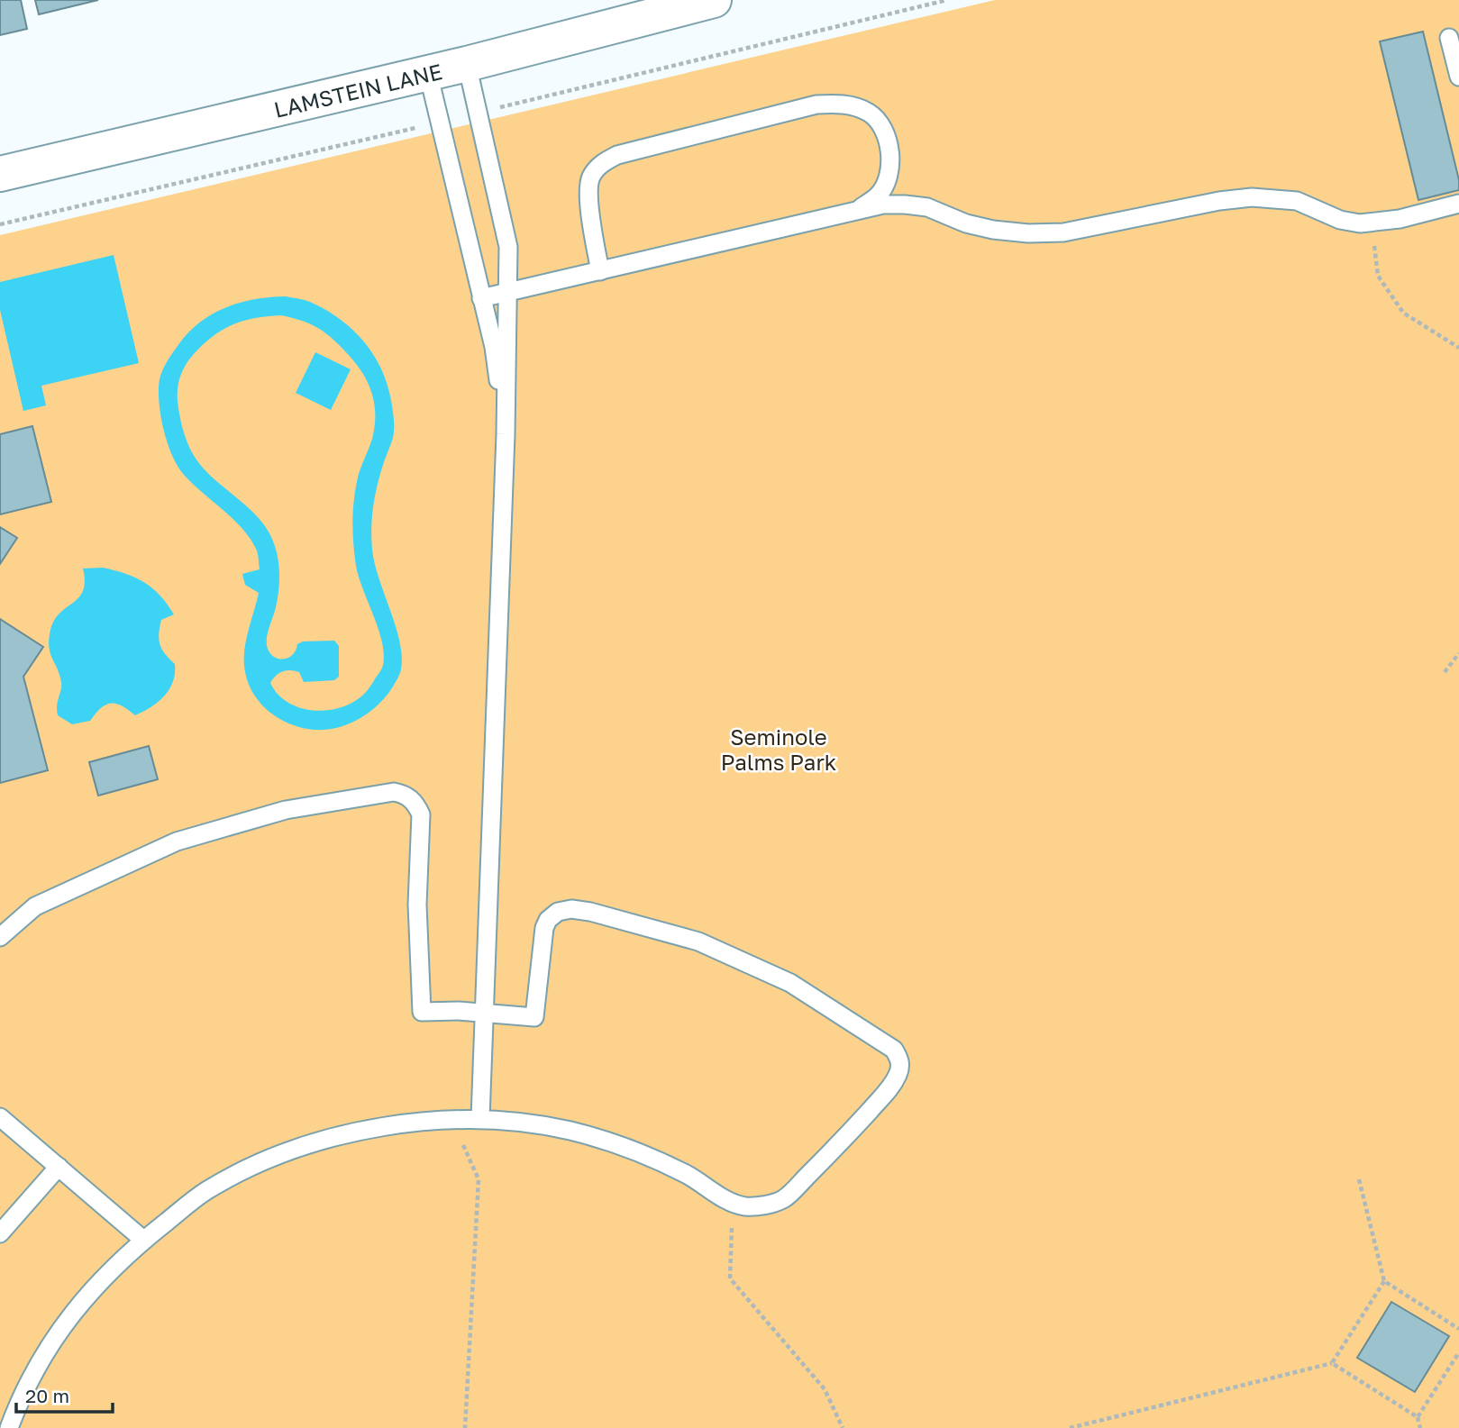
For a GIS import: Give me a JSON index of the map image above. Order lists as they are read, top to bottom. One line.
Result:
{"streets":{"street":["LAMSTEIN LANE"]},"parks":["Seminole Palms Park"],"scale_bar":"20 m"}
